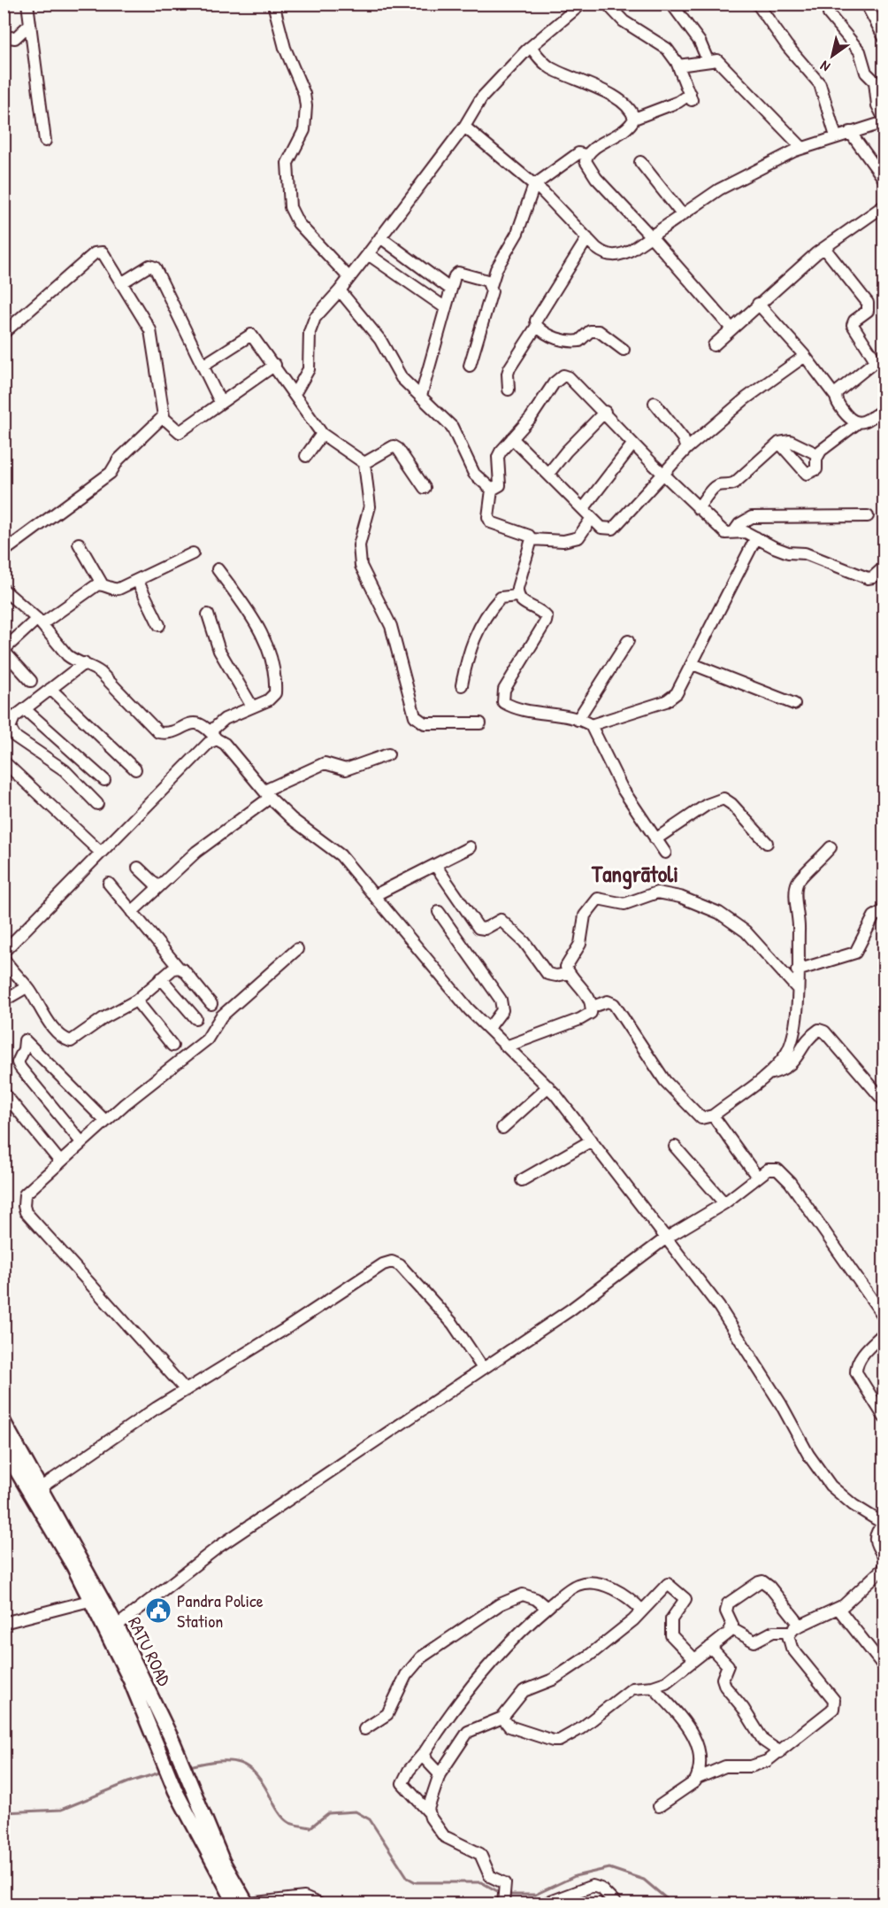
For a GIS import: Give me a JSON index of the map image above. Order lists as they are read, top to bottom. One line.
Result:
{"streets":{"main road":["RATU ROAD"]},"districts":["Tangrātoli"],"places":{"public building":["Pandra Police Station"]},"north":"bottom left"}
